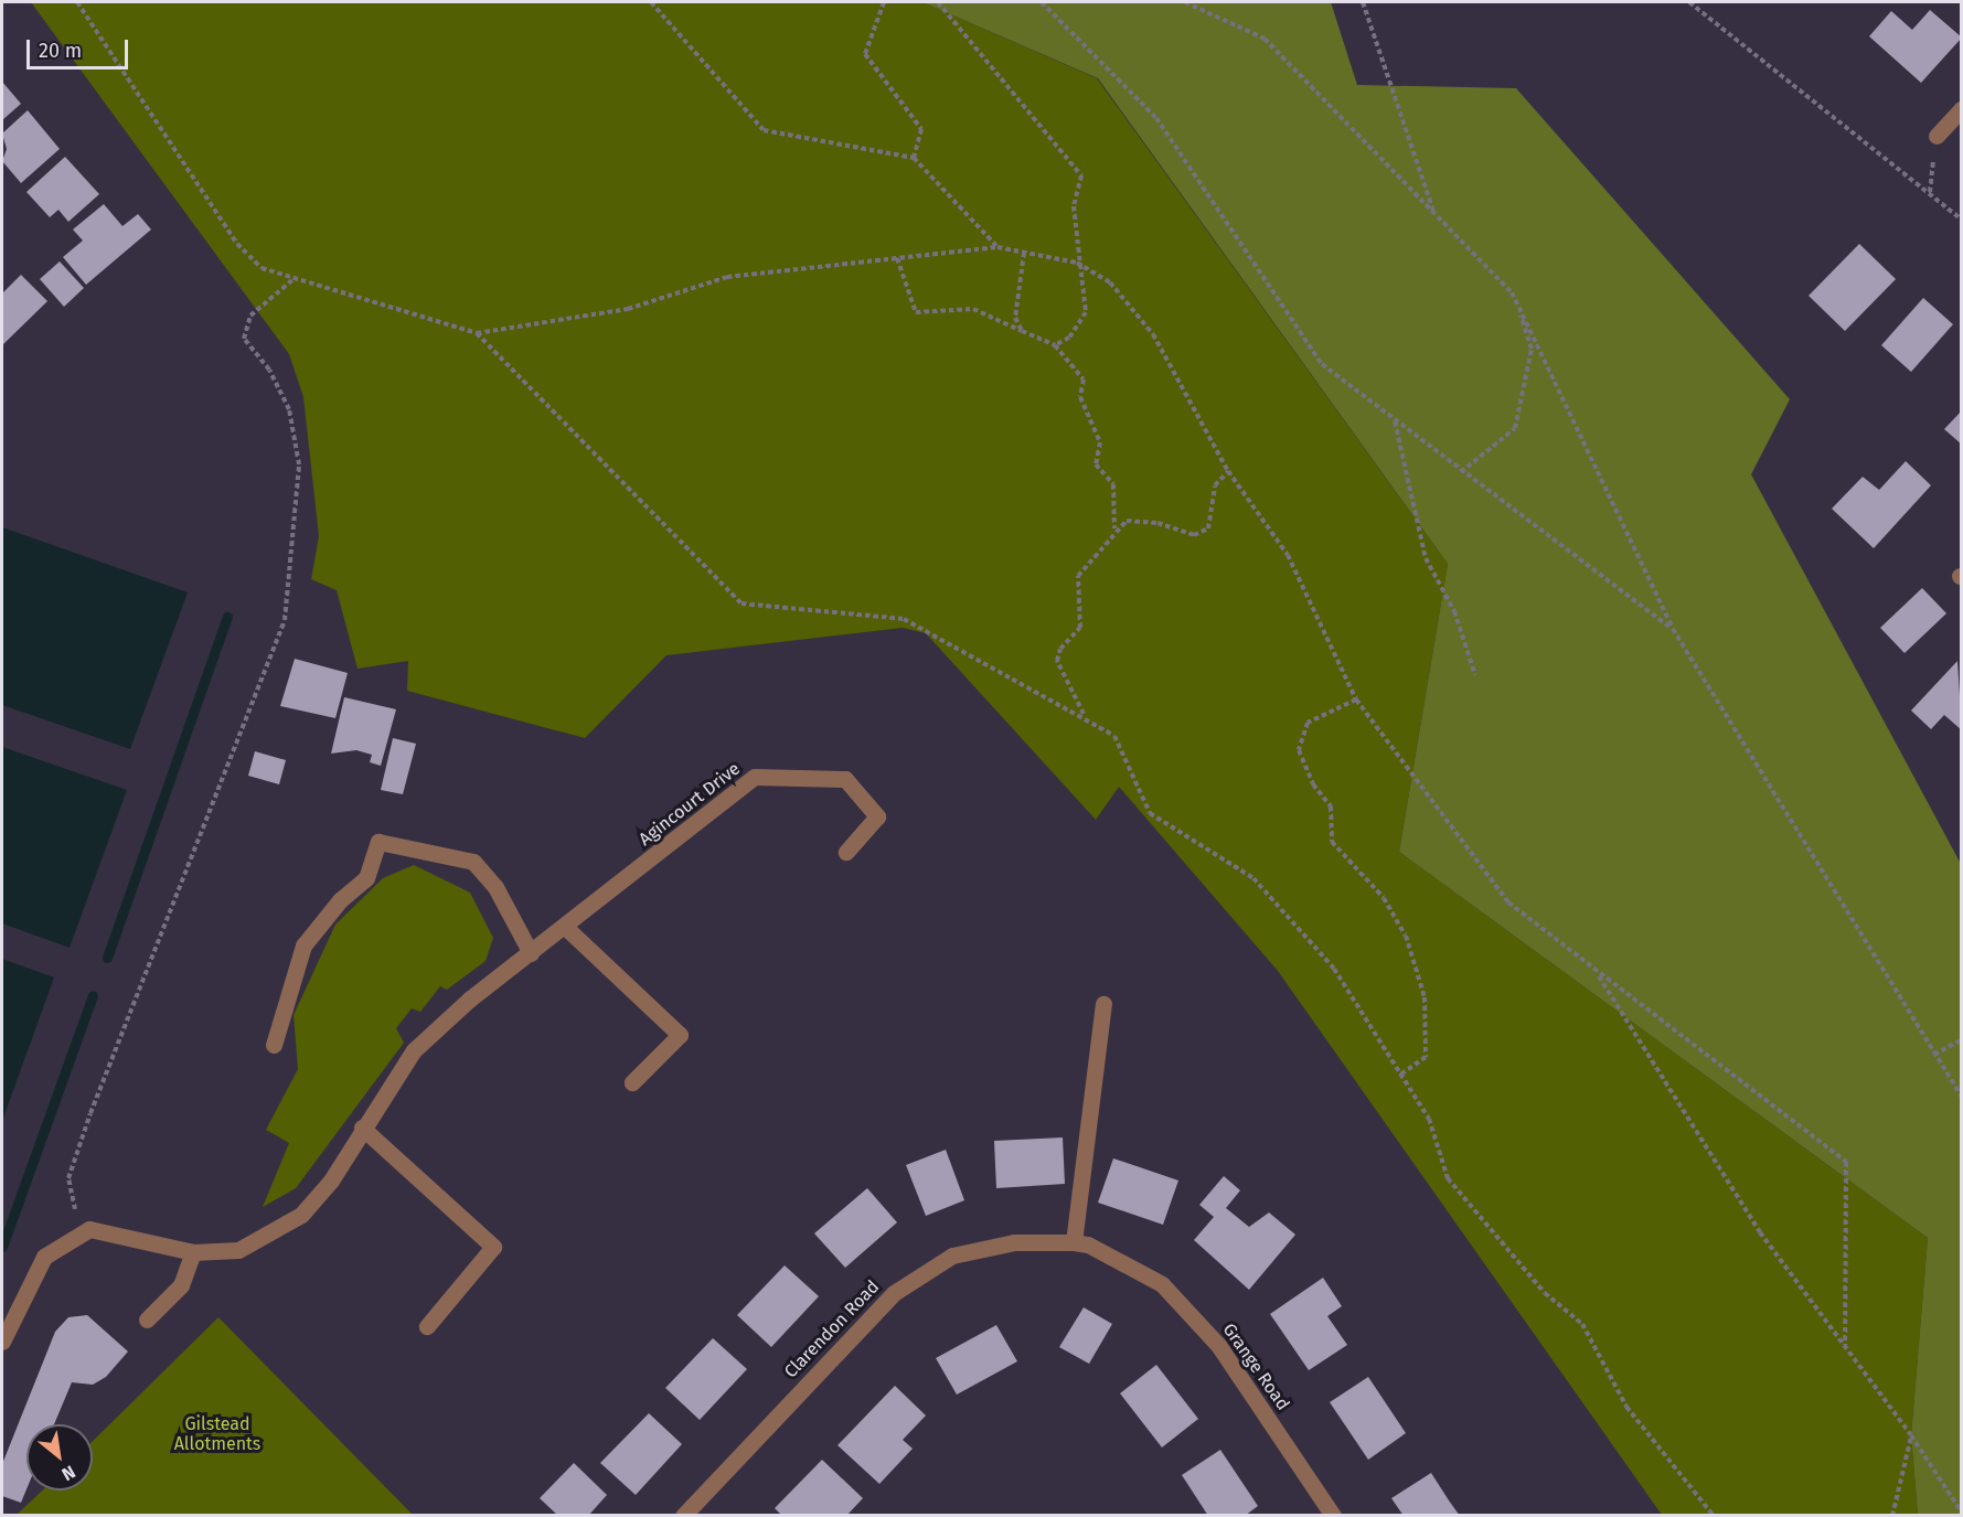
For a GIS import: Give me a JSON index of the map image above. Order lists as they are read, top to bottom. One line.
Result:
{"streets":{"street":["Agincourt Drive","Clarendon Road","Grange Road"]},"crossings":[["Clarendon Road","Grange Road"]],"parks":["Gilstead Allotments"],"scale_bar":"20 m","north":"bottom right"}
